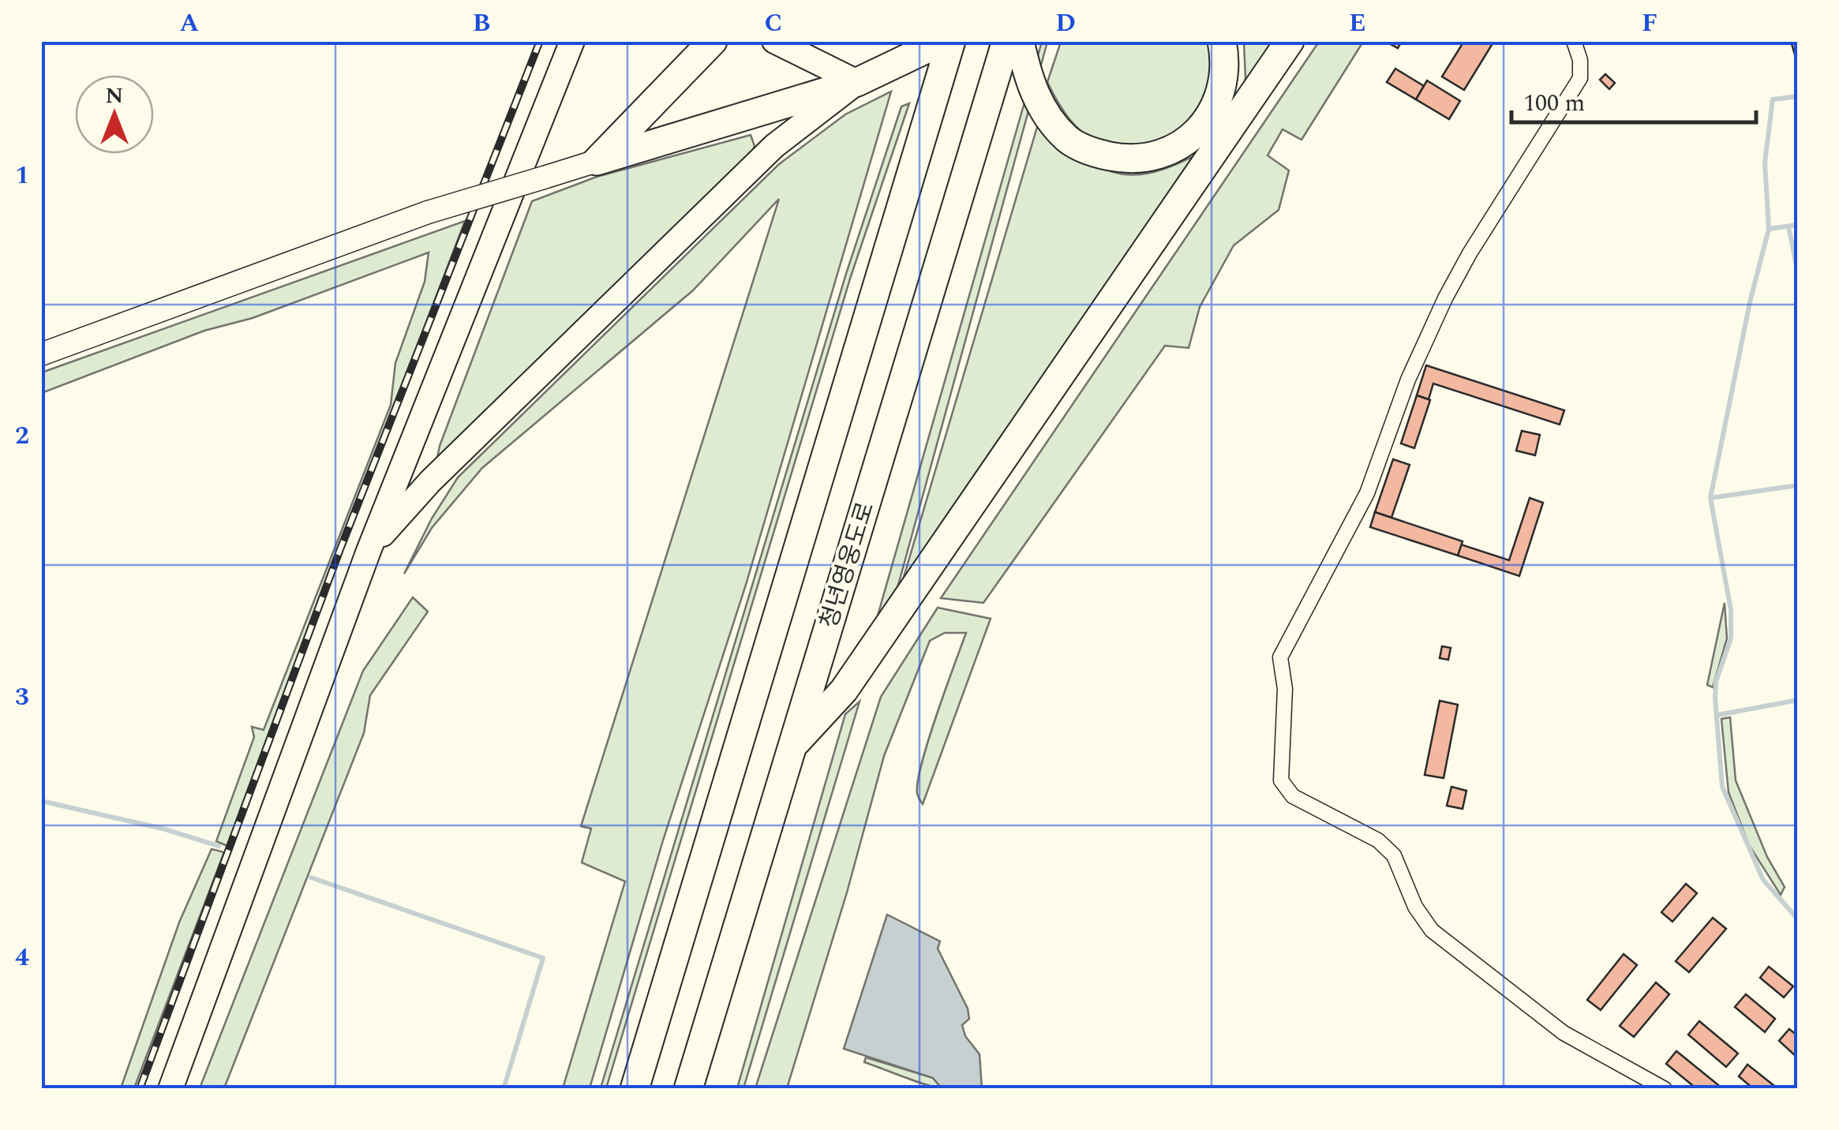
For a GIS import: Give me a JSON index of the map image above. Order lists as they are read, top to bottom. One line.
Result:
{"streets":{"highway":["청년영웅도로"]},"scale_bar":"100 m","north":"top","grid":{"columns":["A","B","C","D","E","F"],"rows":["1","2","3","4"]}}
